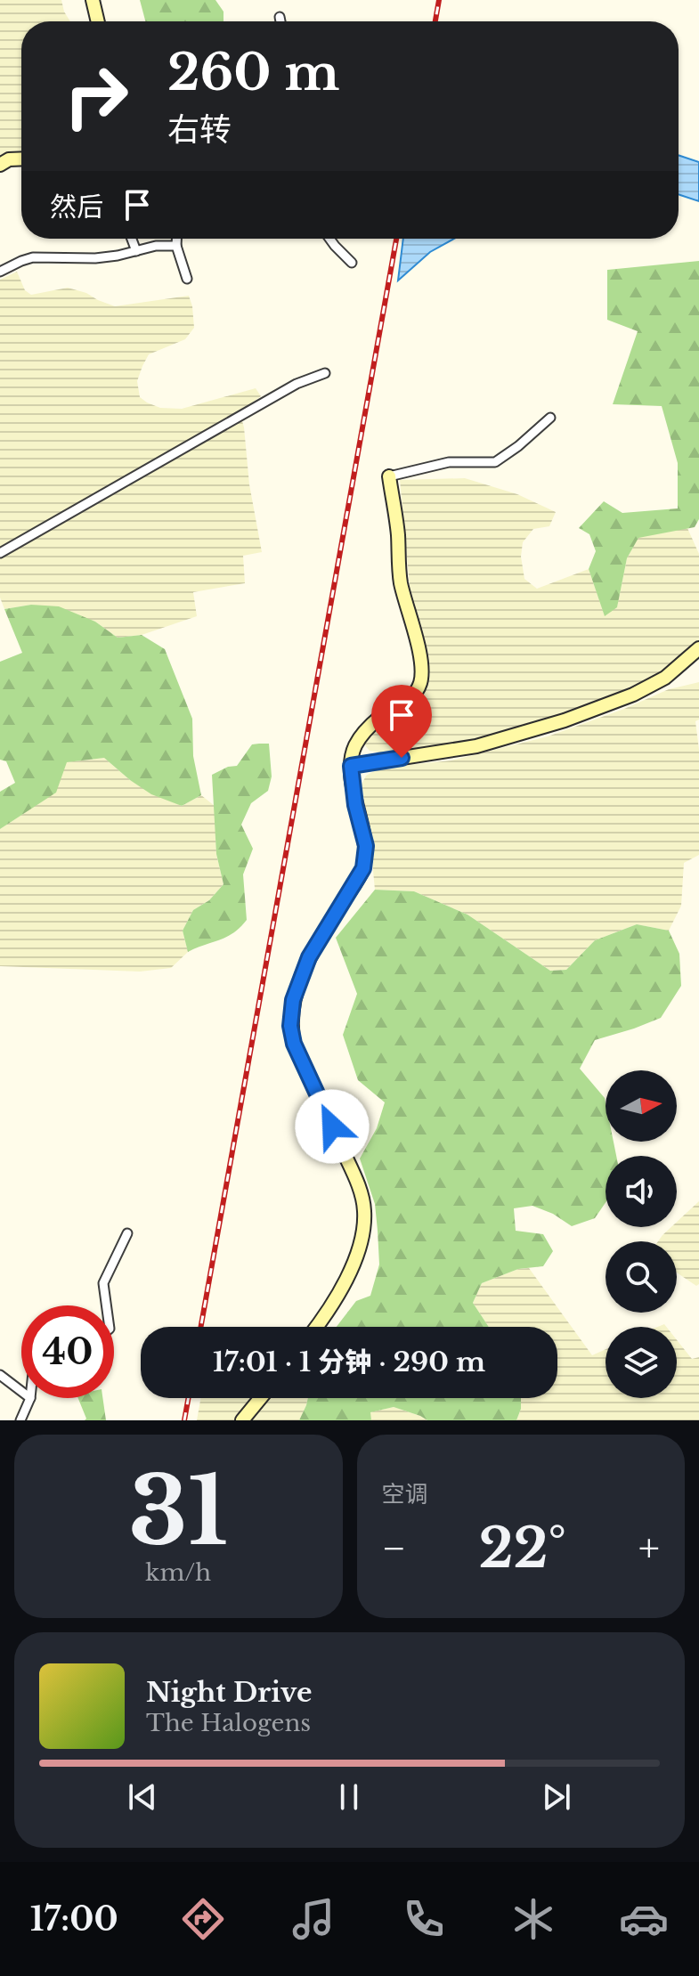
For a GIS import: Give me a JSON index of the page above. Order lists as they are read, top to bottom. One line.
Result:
{"north":"right","page":{"turn":["260 m","右转"],"then":"然后","limit":"40","trip":"17:01 · 1 分钟 · 290 m","tile":[["31","km/h"],"空调"],"heat":["−","22°","+"],"song":["Night Drive","The Halogens"],"tabs":"17:00"}}
